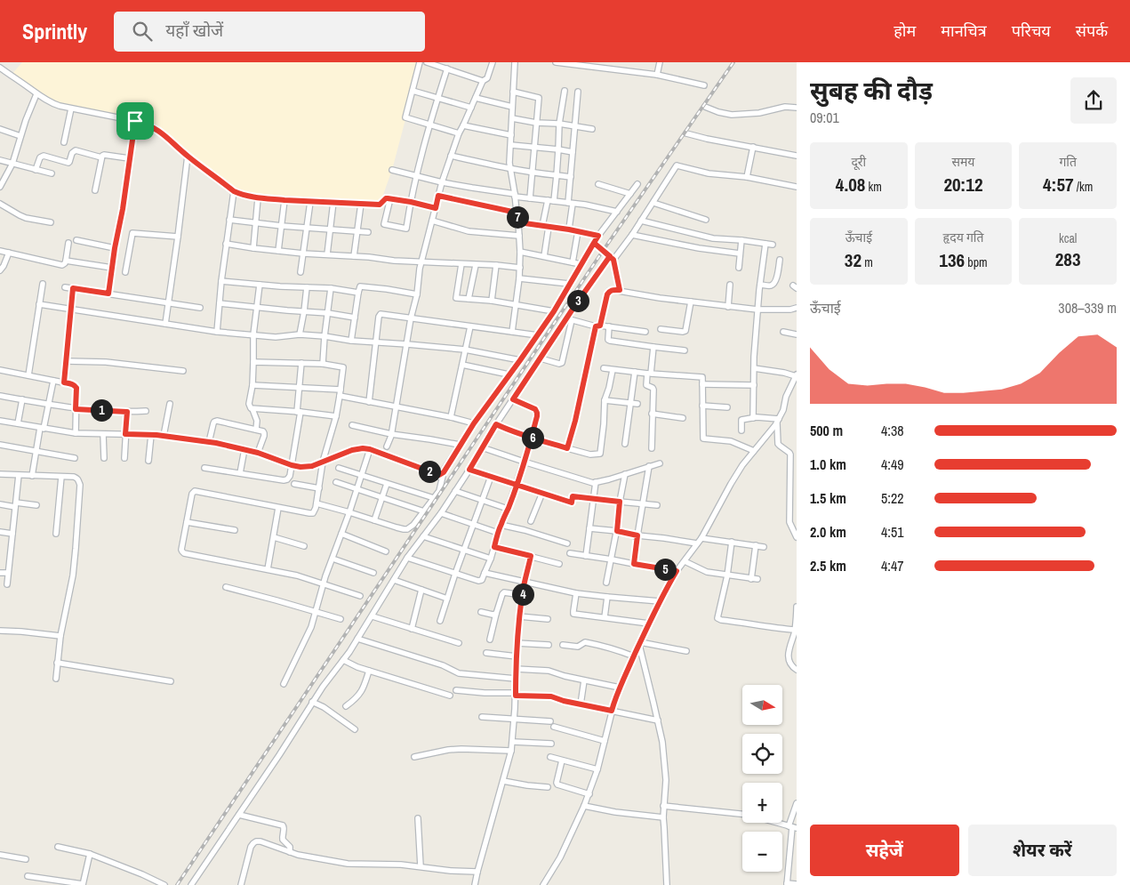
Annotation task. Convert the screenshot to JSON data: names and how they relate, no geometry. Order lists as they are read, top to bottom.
{
  "north": "right",
  "page": {
    "header": "Sprintly",
    "search": "यहाँ खोजें",
    "nav": [
      "होम",
      "मानचित्र",
      "परिचय",
      "संपर्क"
    ],
    "heading": ["सुबह की दौड़", "09:01"],
    "stats": [
      ["दूरी", "4.08 km"],
      ["समय", "20:12"],
      ["गति", "4:57 /km"],
      ["ऊँचाई", "32 m"],
      ["हृदय गति", "136 bpm"],
      ["kcal", "283"]
    ],
    "pins": [
      "7",
      "3",
      "1",
      "6",
      "2",
      "5",
      "4"
    ],
    "chart": ["ऊँचाई", "308–339 m"],
    "list": [
      {
        "name": "500 m",
        "note": "4:38"
      },
      {
        "name": "1.0 km",
        "note": "4:49"
      },
      {
        "name": "1.5 km",
        "note": "5:22"
      },
      {
        "name": "2.0 km",
        "note": "4:51"
      },
      {
        "name": "2.5 km",
        "note": "4:47"
      }
    ],
    "map_buttons": ["+", "−"],
    "buttons": ["सहेजें", "शेयर करें"]
  }
}
